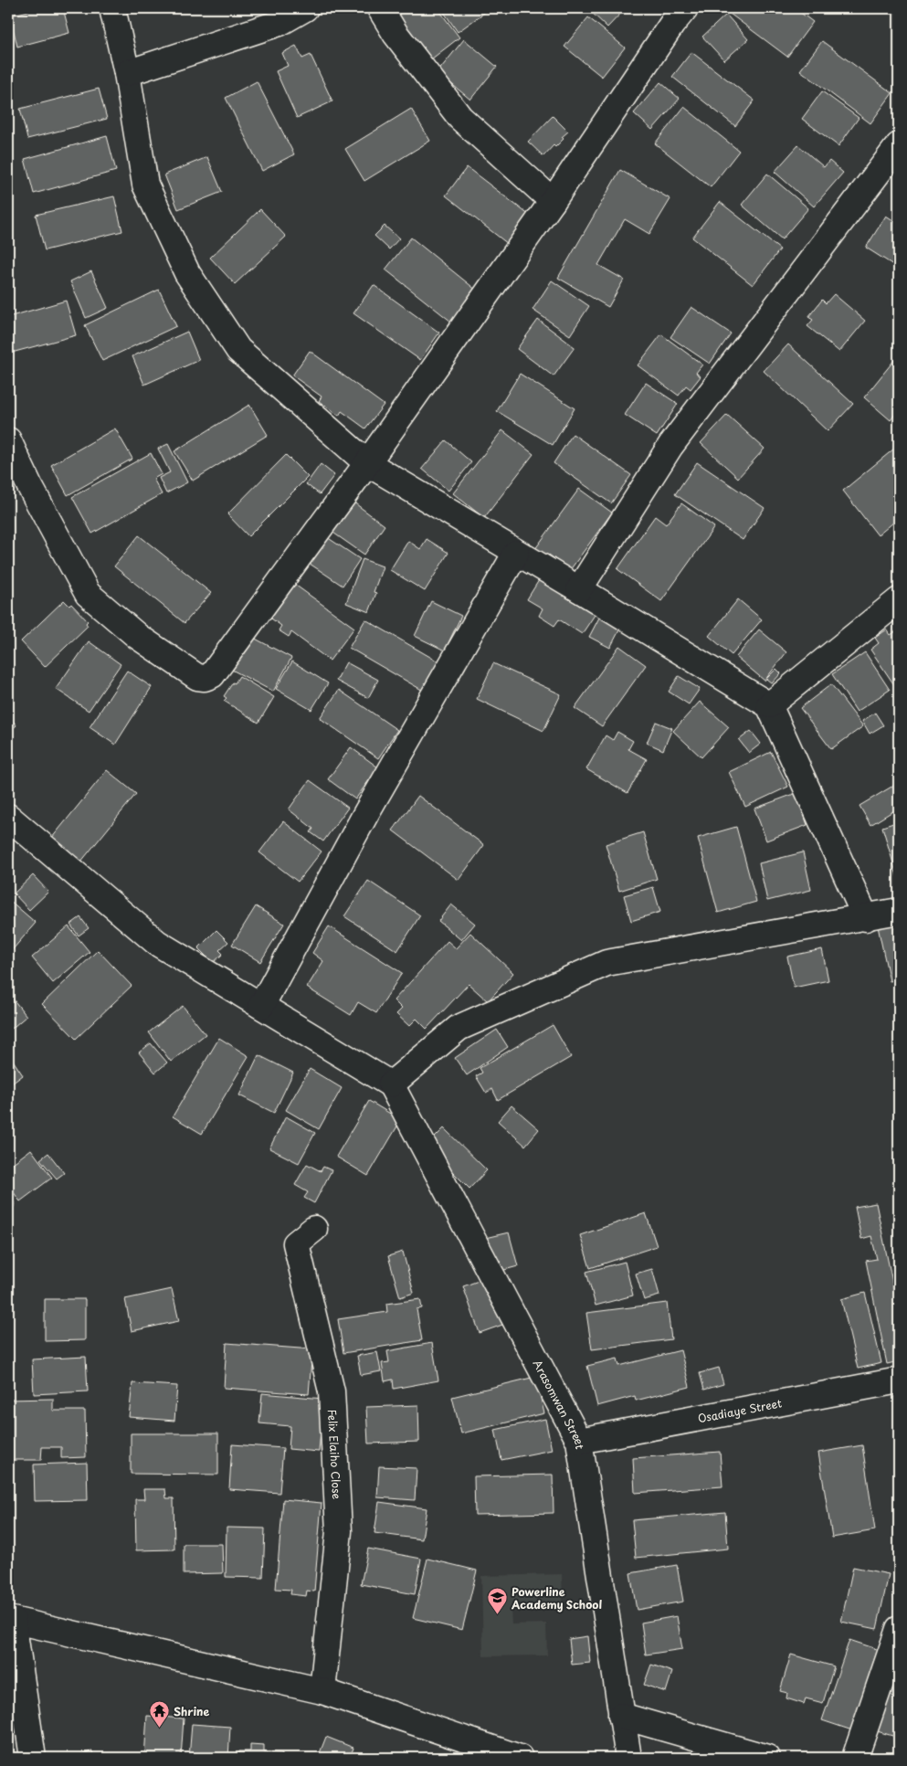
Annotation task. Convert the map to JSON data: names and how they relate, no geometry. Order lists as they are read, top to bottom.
{
  "streets": {
    "street": ["Arasomwan Street", "Osadiaye Street", "Felix Elaiho Close"]
  },
  "crossings": [
    ["Arasomwan Street", "Osadiaye Street"]
  ],
  "places": {
    "school or university": ["Powerline Academy School"],
    "temple": ["Shrine"]
  }
}
